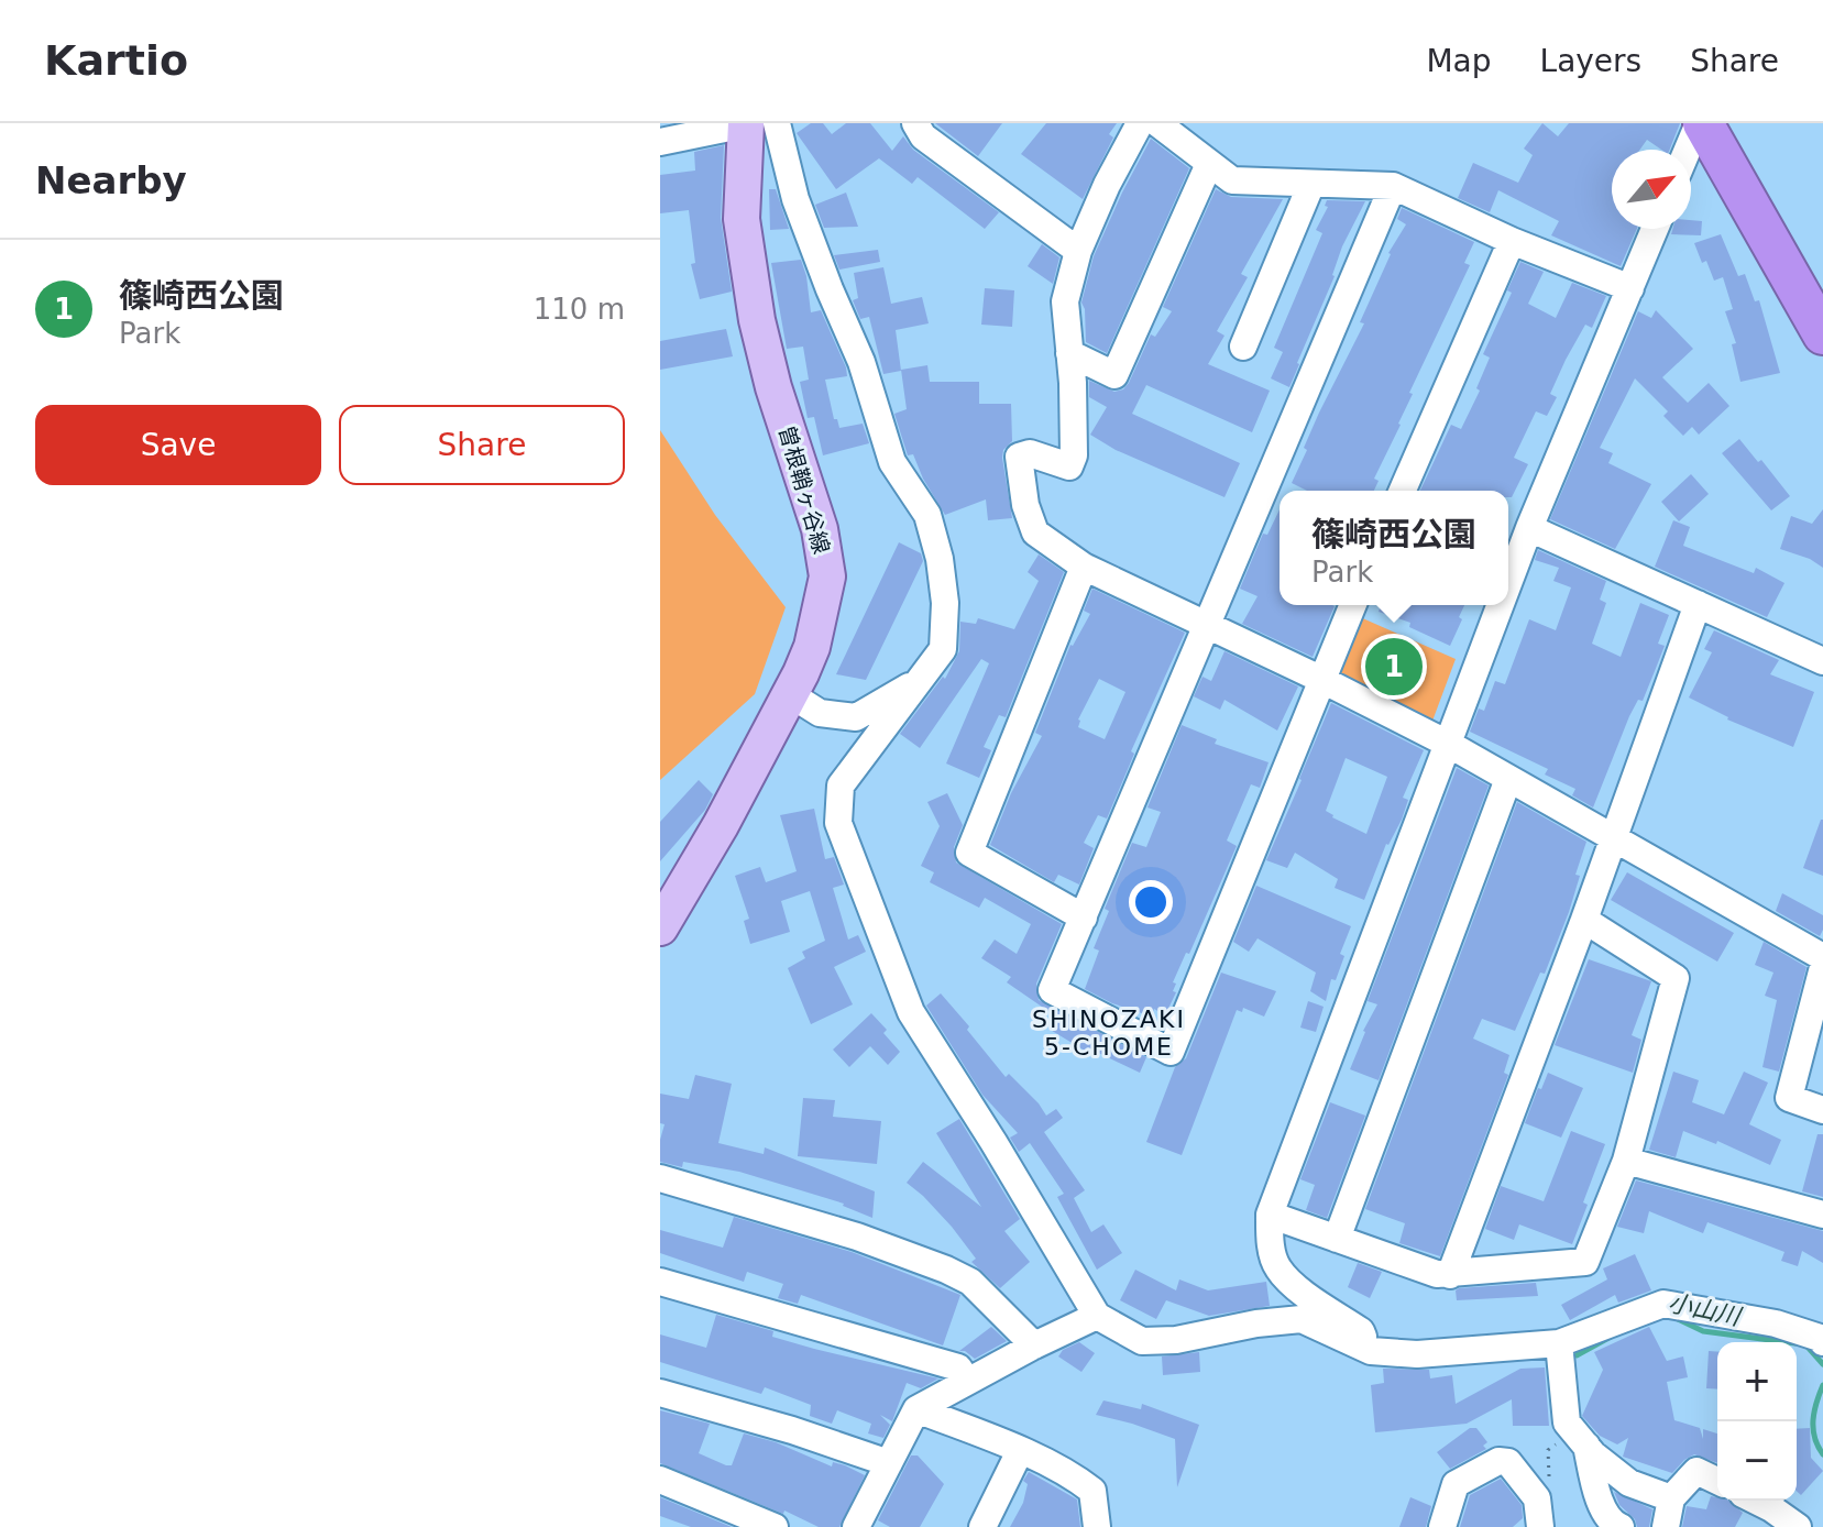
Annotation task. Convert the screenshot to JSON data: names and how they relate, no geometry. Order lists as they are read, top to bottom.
{
  "streets": {
    "main road": ["曽根鞘ヶ谷線"]
  },
  "districts": ["SHINOZAKI 5-CHOME"],
  "water": ["小山川"],
  "north": "top right",
  "page": {
    "header": "Kartio",
    "nav": ["Map", "Layers", "Share"],
    "heading": "Nearby",
    "list": [
      {
        "mark": "1",
        "name": "篠崎西公園",
        "note": "Park",
        "value": "110 m"
      }
    ],
    "buttons": ["Save", "Share"],
    "popup": ["篠崎西公園", "Park"],
    "pins": "1",
    "map_buttons": ["+", "−"]
  }
}
